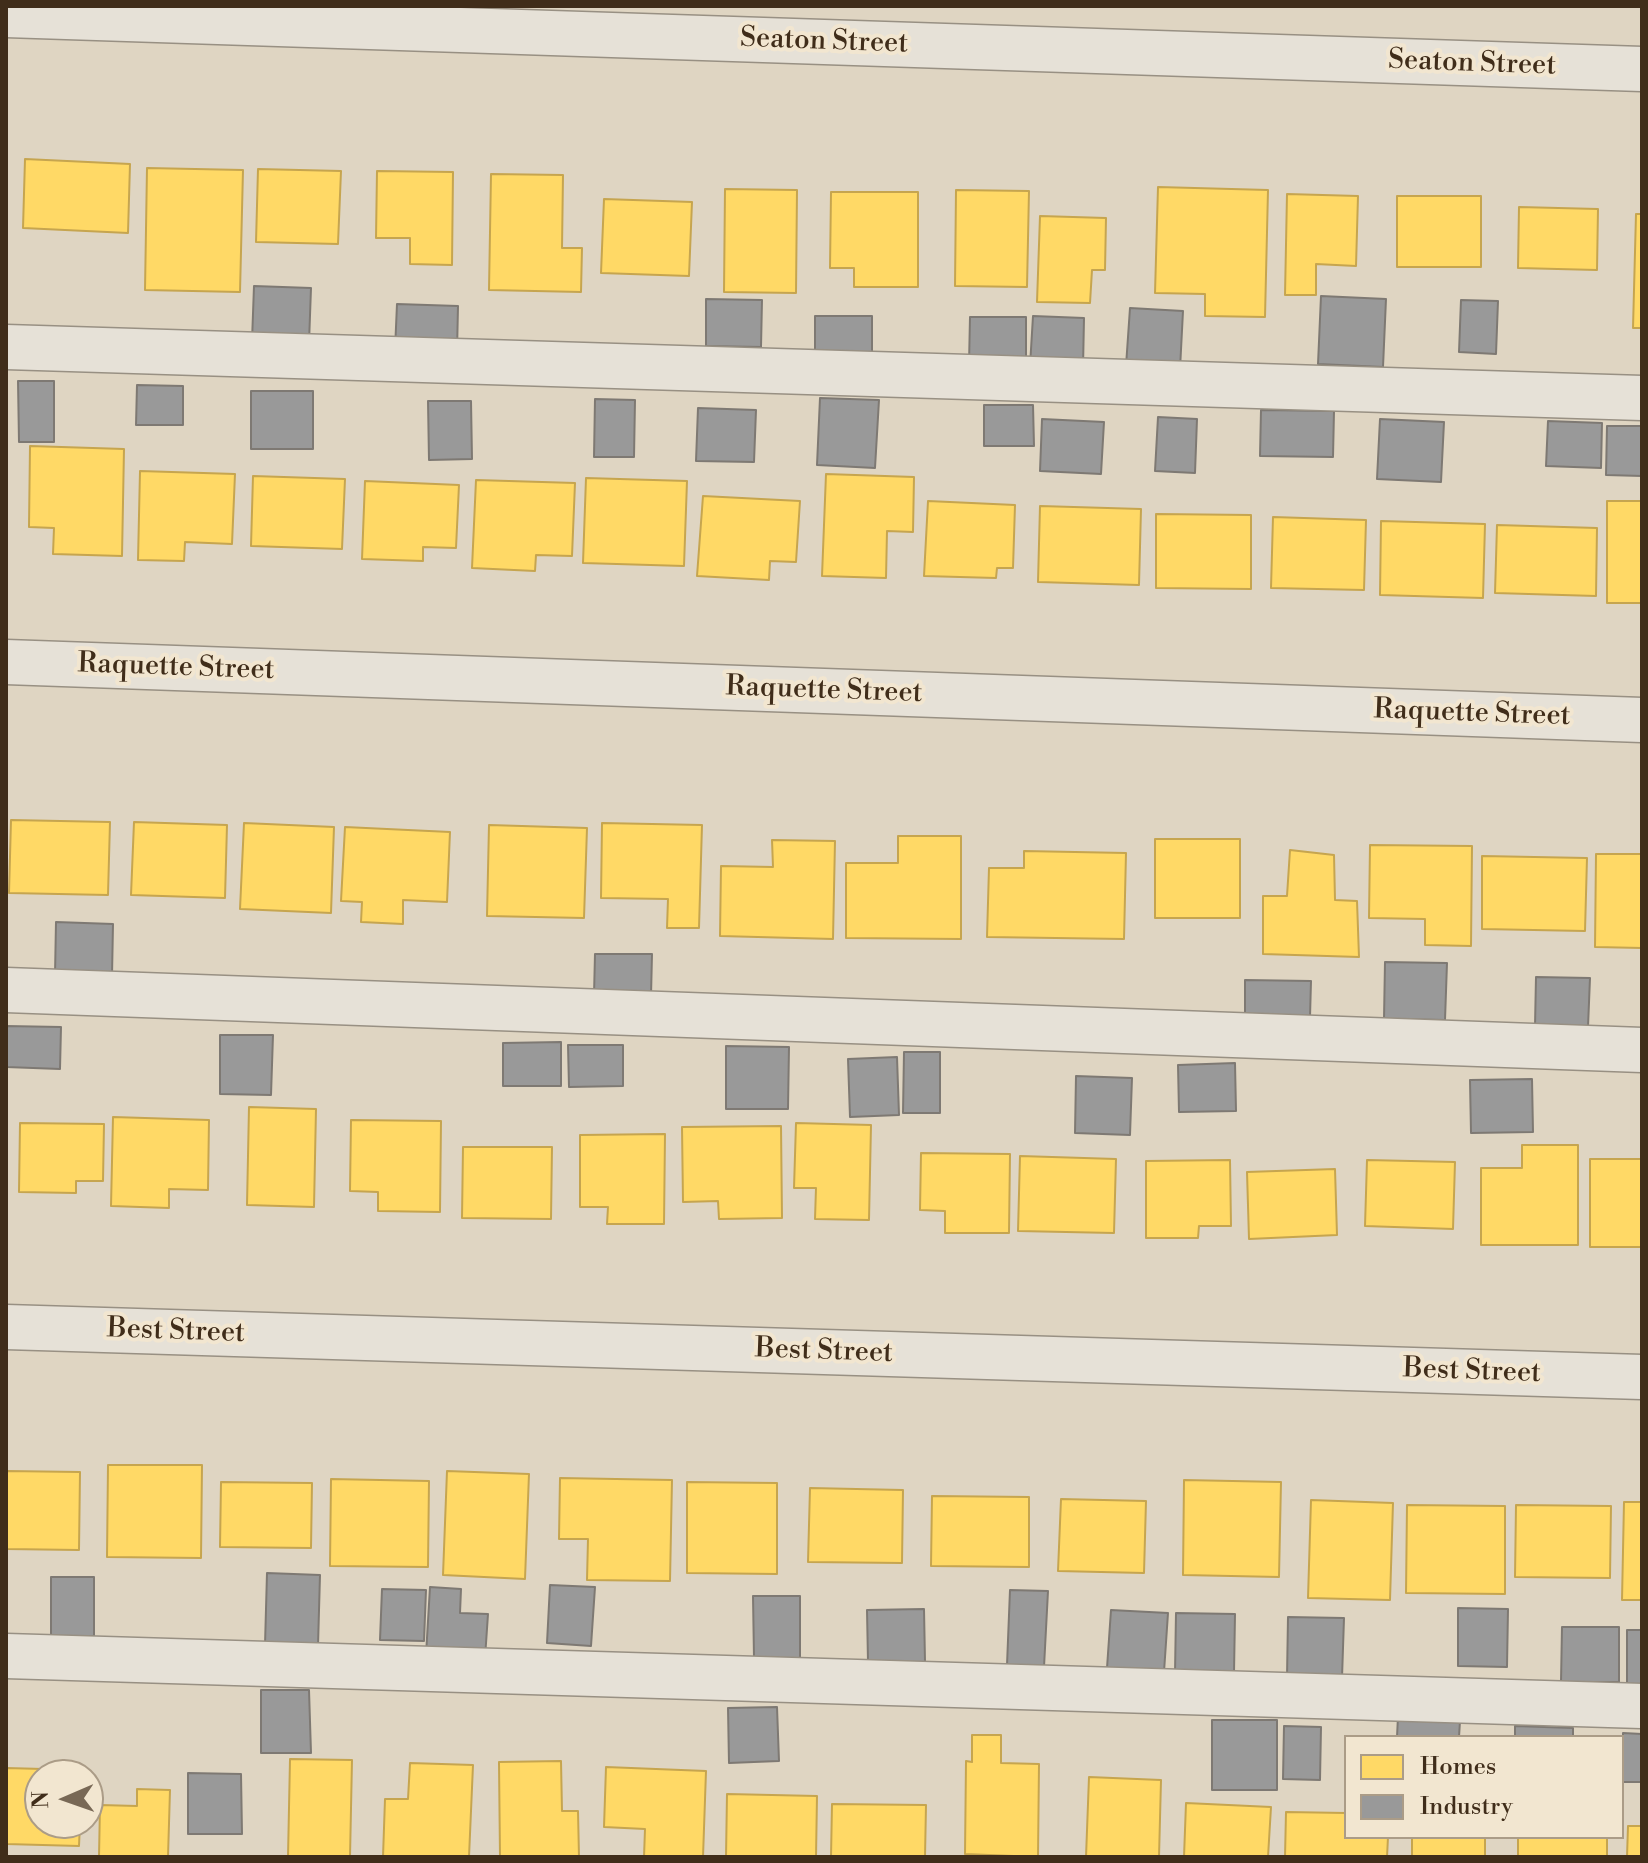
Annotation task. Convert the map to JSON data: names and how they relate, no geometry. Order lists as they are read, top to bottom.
{
  "streets": {
    "street": ["Seaton Street", "Raquette Street", "Best Street"]
  },
  "legend": ["Homes", "Industry"],
  "north": "left"
}
